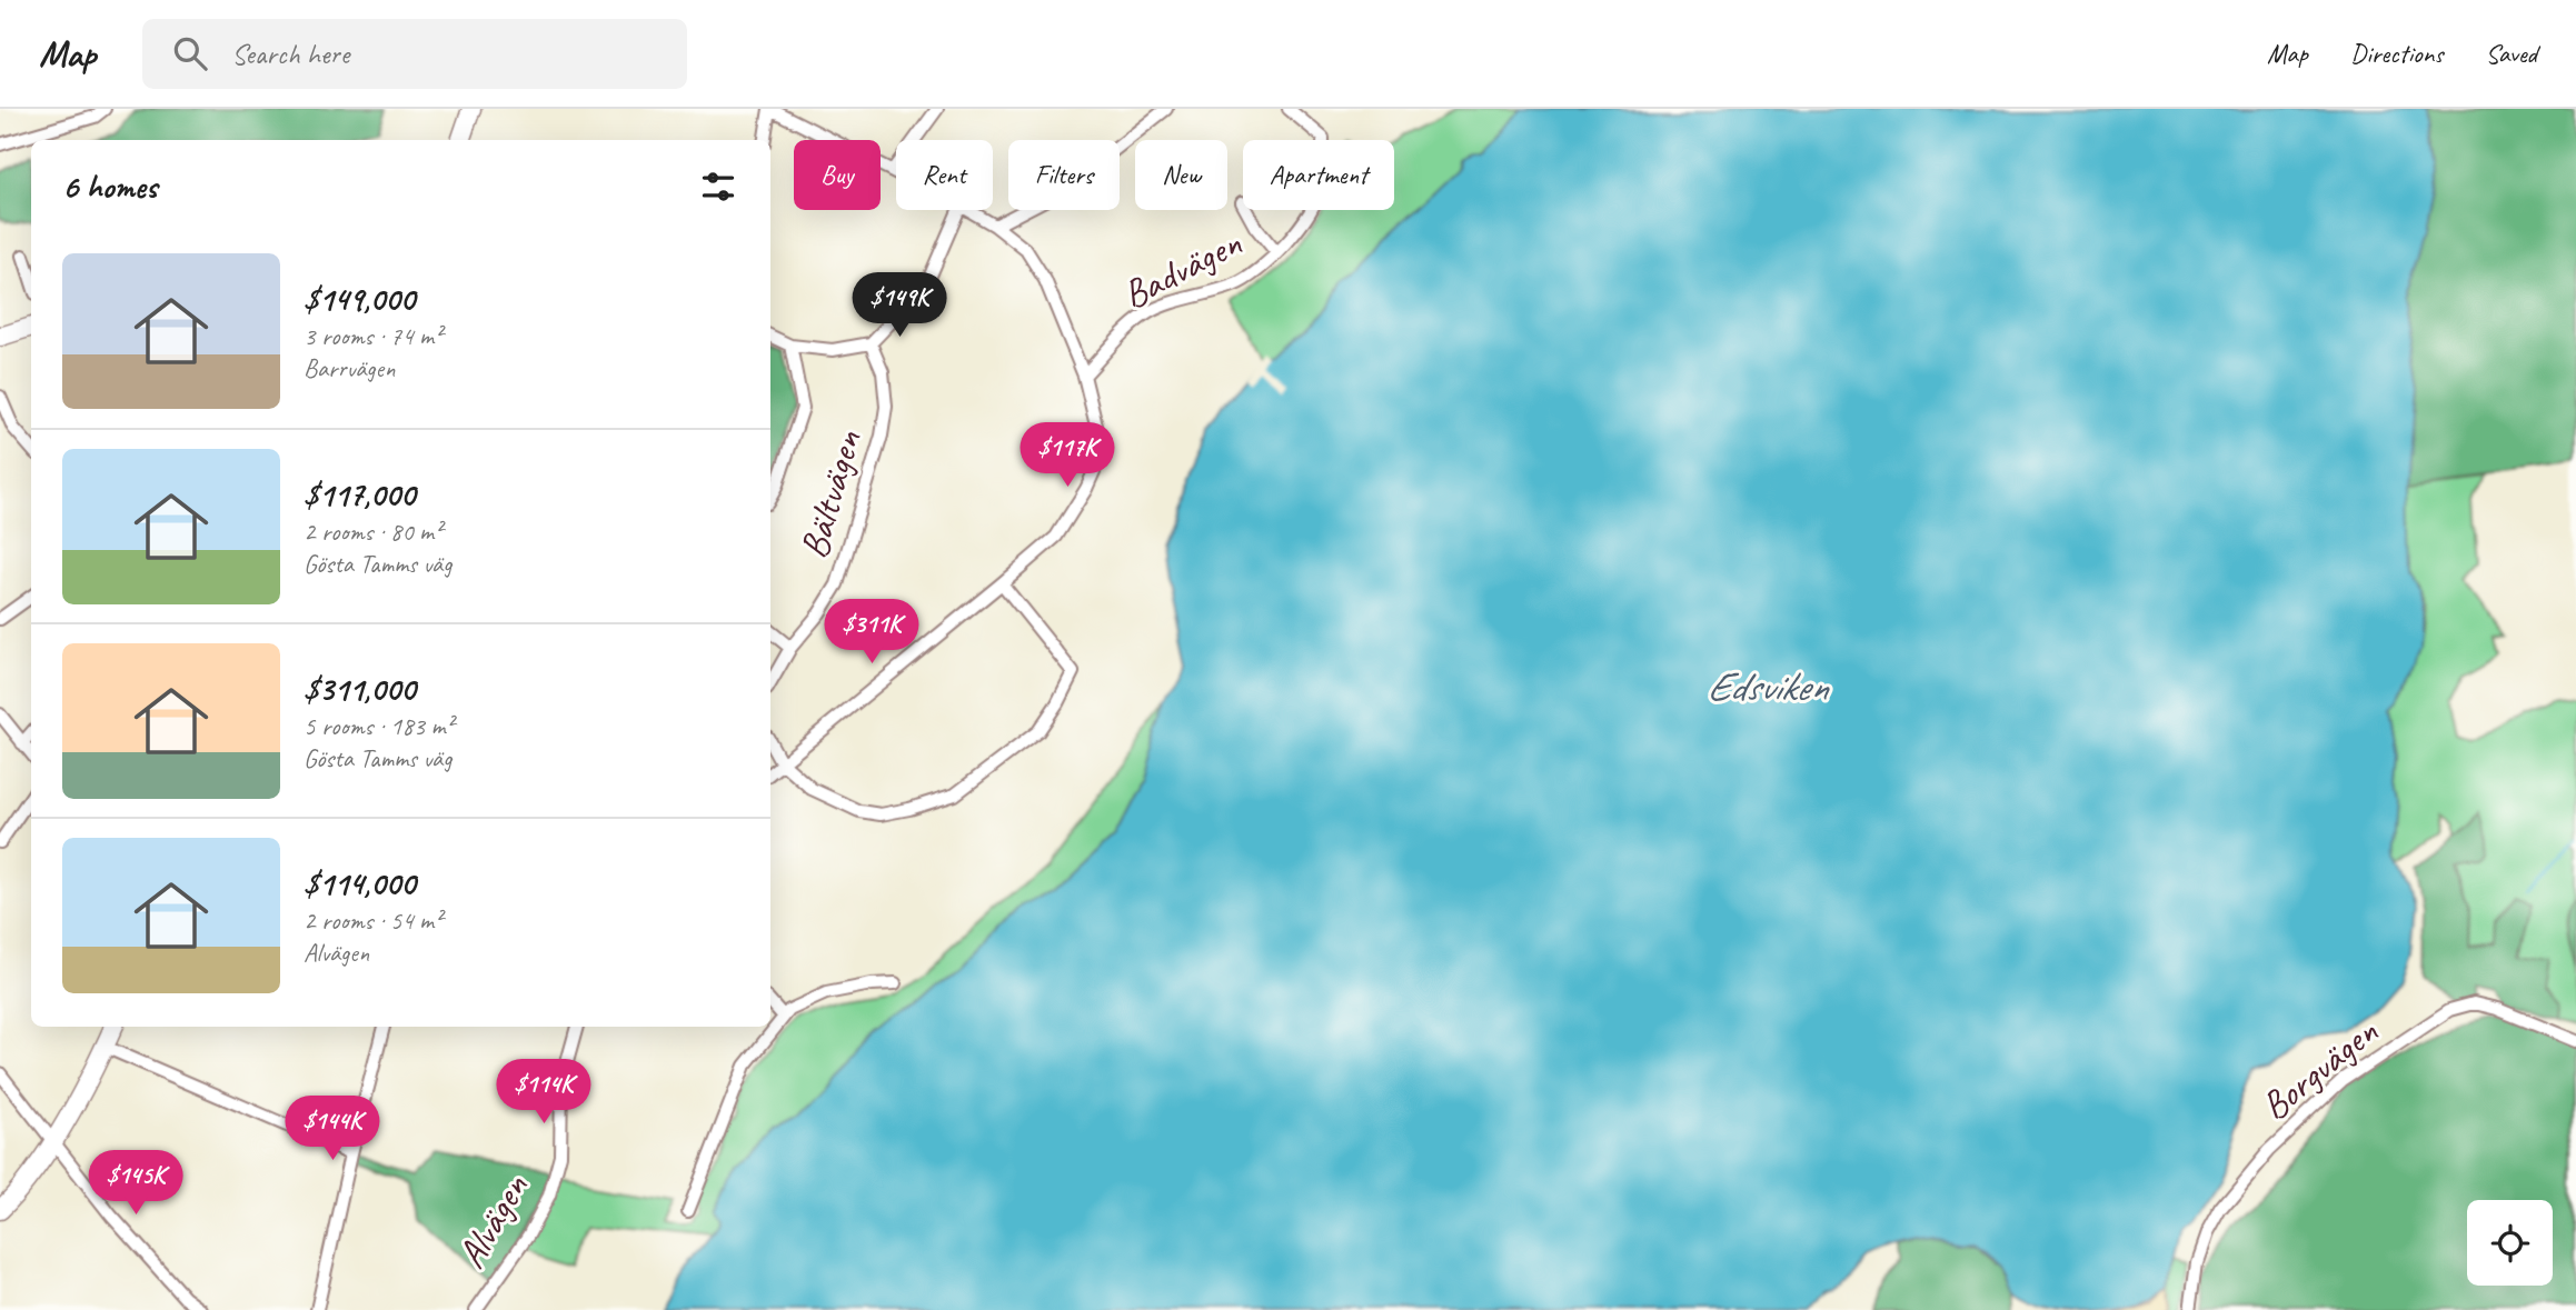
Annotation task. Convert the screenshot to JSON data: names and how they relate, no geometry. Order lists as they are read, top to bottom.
{
  "streets": {
    "street": [
      "Badvägen",
      "Bältvägen",
      "Borgvägen",
      "Alvägen"
    ]
  },
  "water": ["Edsviken"],
  "page": {
    "header": "Map",
    "search": "Search here",
    "nav": ["Map", "Directions", "Saved"],
    "chip": [
      "Buy",
      "Rent",
      "Filters",
      "New",
      "Apartment"
    ],
    "heading": "6 homes",
    "list": [
      {
        "name": "$149,000",
        "note": "3 rooms · 74 m² · Barrvägen"
      },
      {
        "name": "$117,000",
        "note": "2 rooms · 80 m² · Gösta Tamms väg"
      },
      {
        "name": "$311,000",
        "note": "5 rooms · 183 m² · Gösta Tamms väg"
      },
      {
        "name": "$114,000",
        "note": "2 rooms · 54 m² · Alvägen"
      }
    ],
    "price": [
      "$149K",
      "$117K",
      "$311K",
      "$114K",
      "$144K",
      "$145K"
    ]
  }
}
